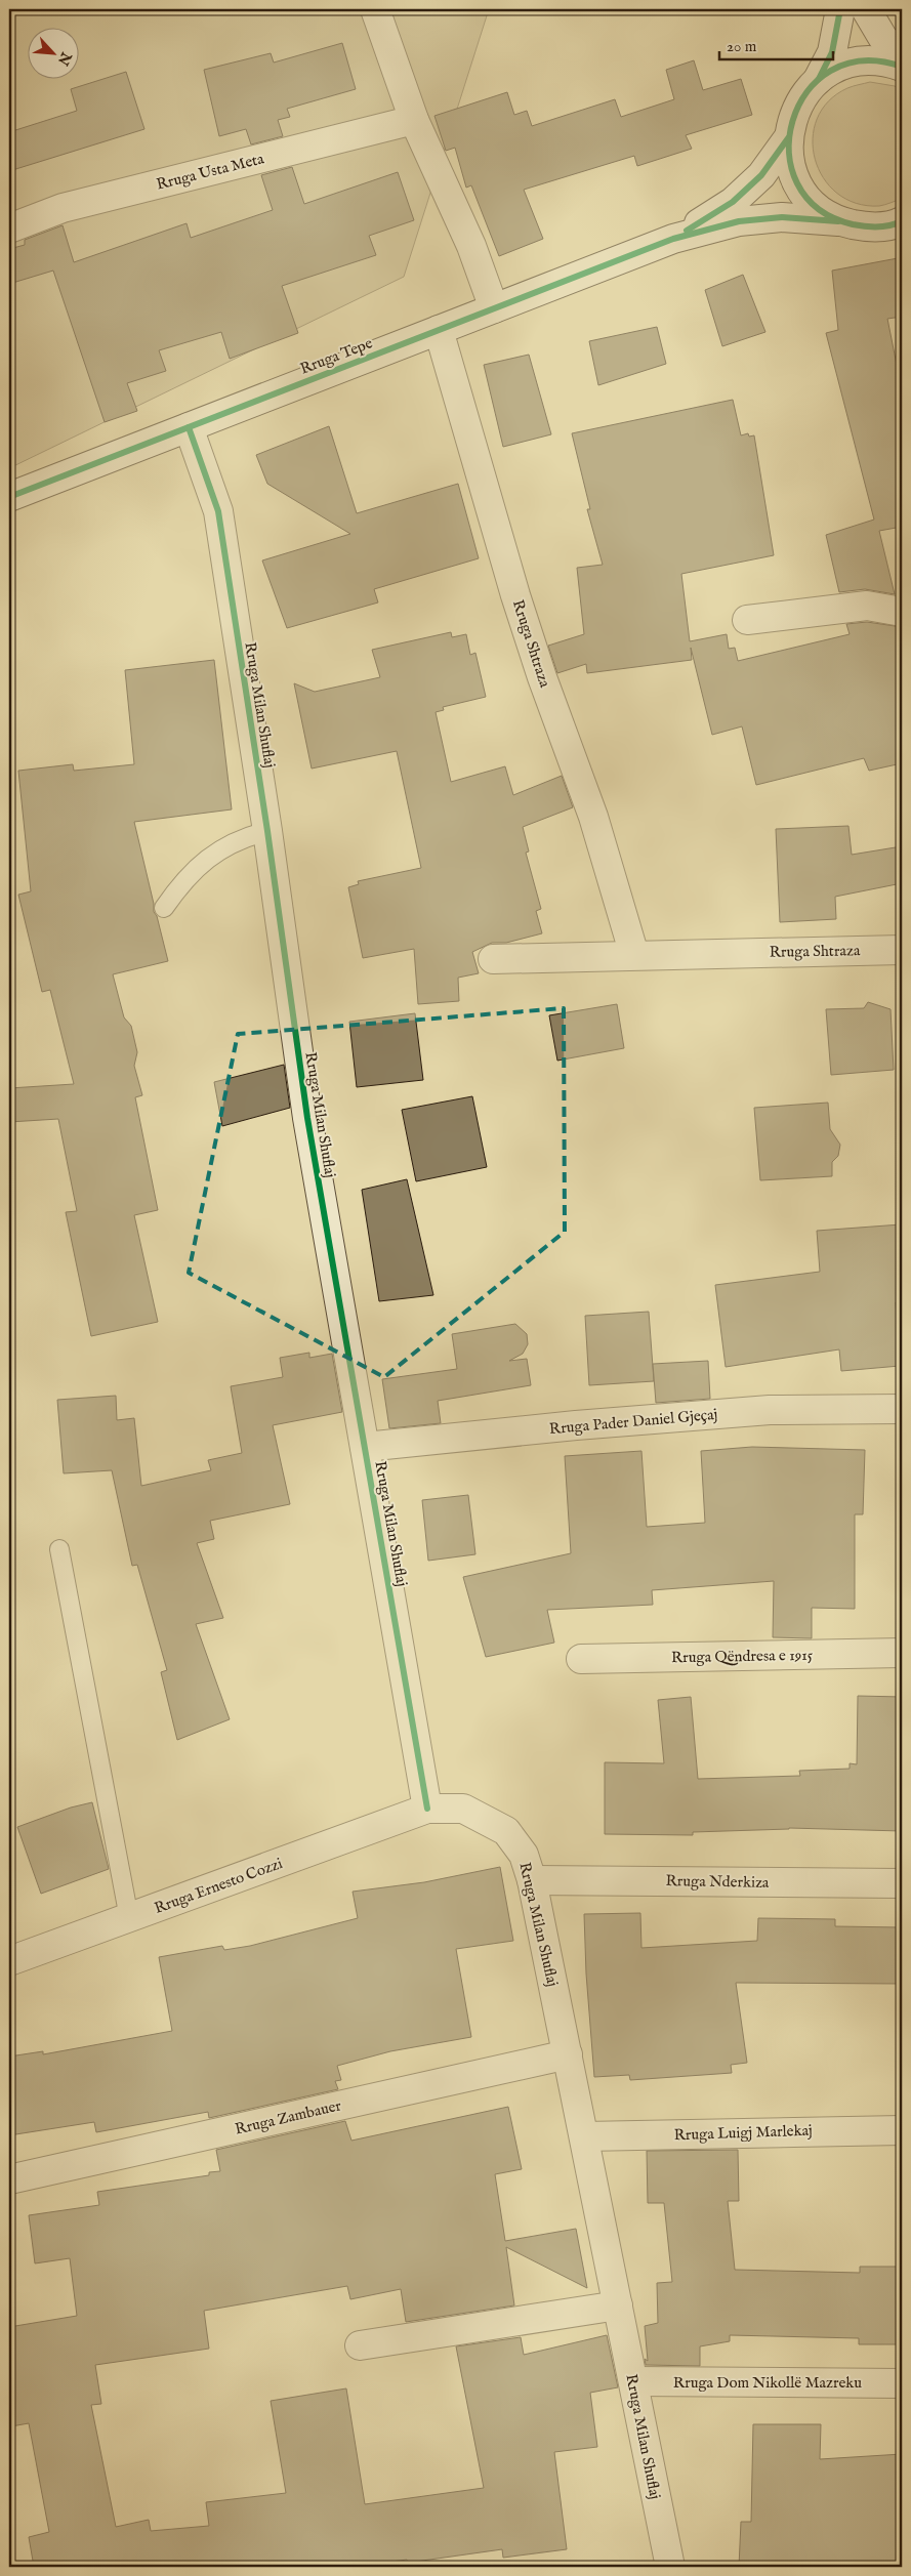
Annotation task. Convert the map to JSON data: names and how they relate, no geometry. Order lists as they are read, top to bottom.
{
  "streets": {
    "street": [
      "Rruga Usta Meta",
      "Rruga Tepe",
      "Rruga Shtraza",
      "Rruga Milan Shuflaj",
      "Rruga Pader Daniel Gjeçaj",
      "Rruga Qëndresa e 1915",
      "Rruga Nderkiza",
      "Rruga Ernesto Cozzi",
      "Rruga Zambauer",
      "Rruga Luigj Marlekaj",
      "Rruga Dom Nikollë Mazreku"
    ]
  },
  "crossings": [
    ["Rruga Tepe", "Rruga Shtraza"],
    ["Rruga Tepe", "Rruga Milan Shuflaj"],
    ["Rruga Milan Shuflaj", "Rruga Pader Daniel Gjeçaj"],
    ["Rruga Milan Shuflaj", "Rruga Nderkiza"],
    ["Rruga Milan Shuflaj", "Rruga Ernesto Cozzi"],
    ["Rruga Milan Shuflaj", "Rruga Zambauer"],
    ["Rruga Milan Shuflaj", "Rruga Luigj Marlekaj"],
    ["Rruga Milan Shuflaj", "Rruga Dom Nikollë Mazreku"]
  ],
  "scale_bar": "20 m",
  "north": "bottom right"
}
